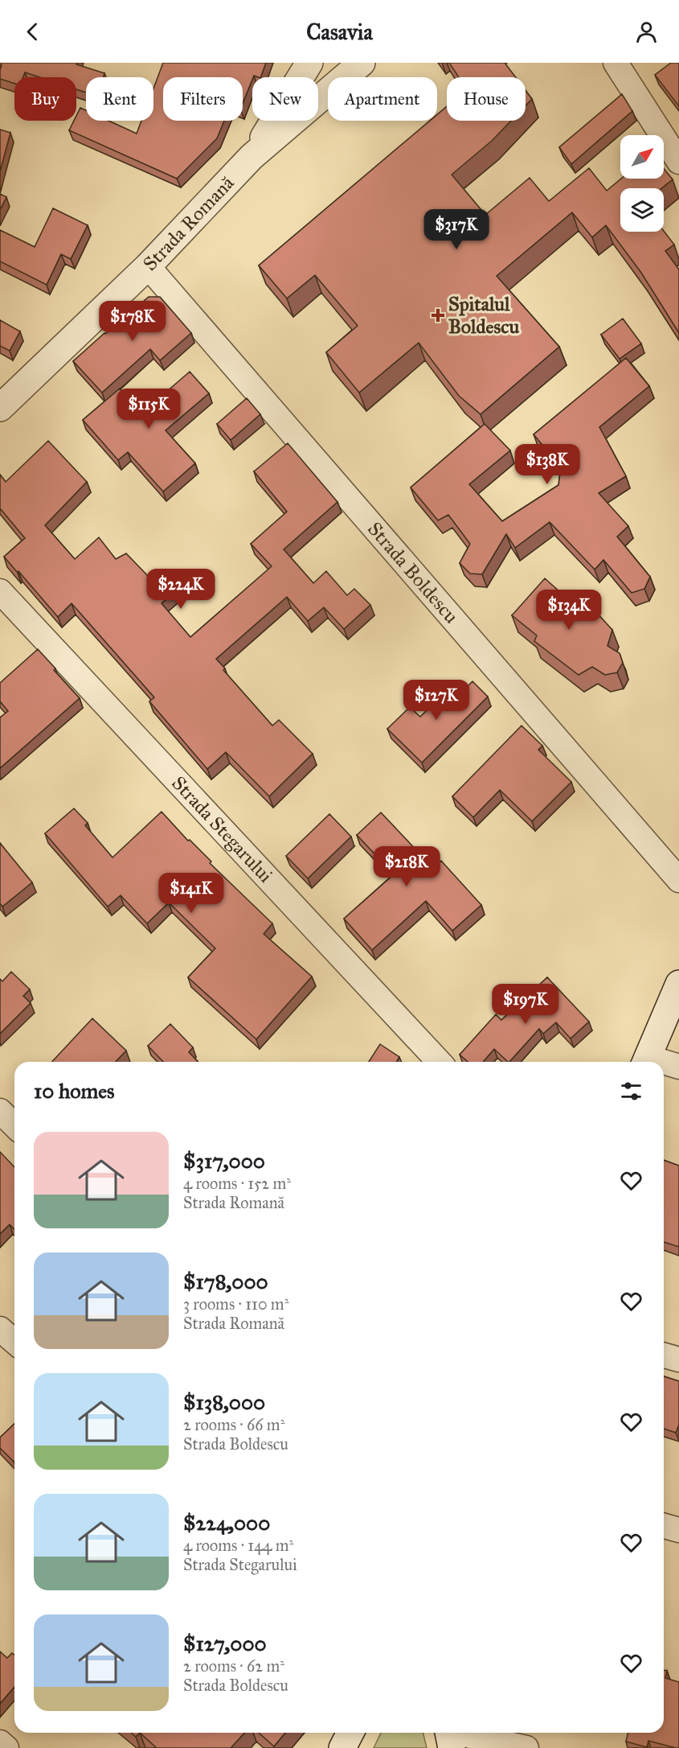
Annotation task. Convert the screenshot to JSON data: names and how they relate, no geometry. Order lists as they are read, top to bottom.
{
  "streets": {
    "street": ["Strada Romană", "Strada Boldescu", "Strada Stegarului"]
  },
  "crossings": [
    ["Strada Romană", "Strada Boldescu"]
  ],
  "places": {
    "health": ["Spitalul Boldescu"]
  },
  "north": "top right",
  "page": {
    "header": "Casavia",
    "chip": [
      "Buy",
      "Rent",
      "Filters",
      "New",
      "Apartment",
      "House"
    ],
    "price": [
      "$317K",
      "$178K",
      "$115K",
      "$138K",
      "$224K",
      "$134K",
      "$127K",
      "$218K",
      "$141K",
      "$197K"
    ],
    "heading": "10 homes",
    "list": [
      {
        "name": "$317,000",
        "note": "4 rooms · 152 m² · Strada Romană"
      },
      {
        "name": "$178,000",
        "note": "3 rooms · 110 m² · Strada Romană"
      },
      {
        "name": "$138,000",
        "note": "2 rooms · 66 m² · Strada Boldescu"
      },
      {
        "name": "$224,000",
        "note": "4 rooms · 144 m² · Strada Stegarului"
      },
      {
        "name": "$127,000",
        "note": "2 rooms · 62 m² · Strada Boldescu"
      }
    ]
  }
}
